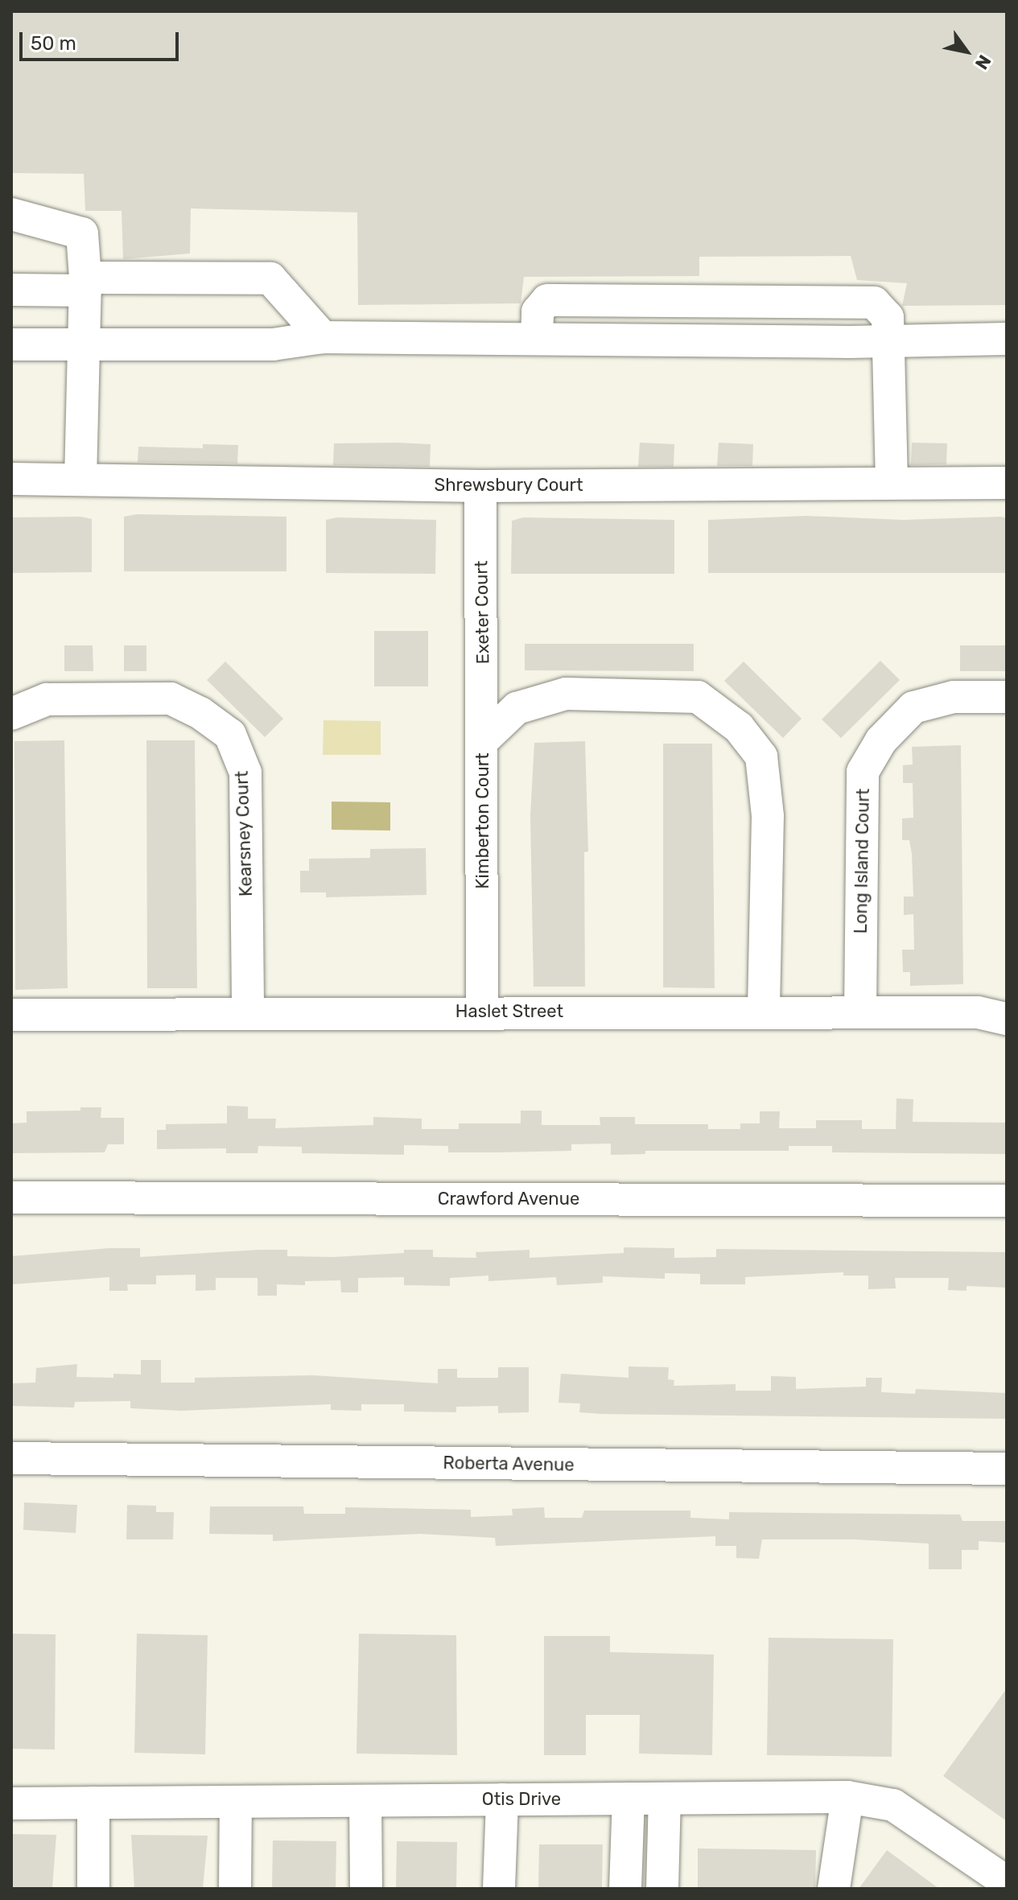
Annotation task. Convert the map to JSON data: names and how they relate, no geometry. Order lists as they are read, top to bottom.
{
  "streets": {
    "street": [
      "Shrewsbury Court",
      "Exeter Court",
      "Kimberton Court",
      "Kearsney Court",
      "Long Island Court",
      "Haslet Street",
      "Crawford Avenue",
      "Roberta Avenue",
      "Otis Drive"
    ]
  },
  "crossings": [
    ["Shrewsbury Court", "Exeter Court"],
    ["Exeter Court", "Kimberton Court"],
    ["Kimberton Court", "Haslet Street"],
    ["Kearsney Court", "Haslet Street"],
    ["Long Island Court", "Haslet Street"]
  ],
  "scale_bar": "50 m",
  "north": "bottom right"
}
